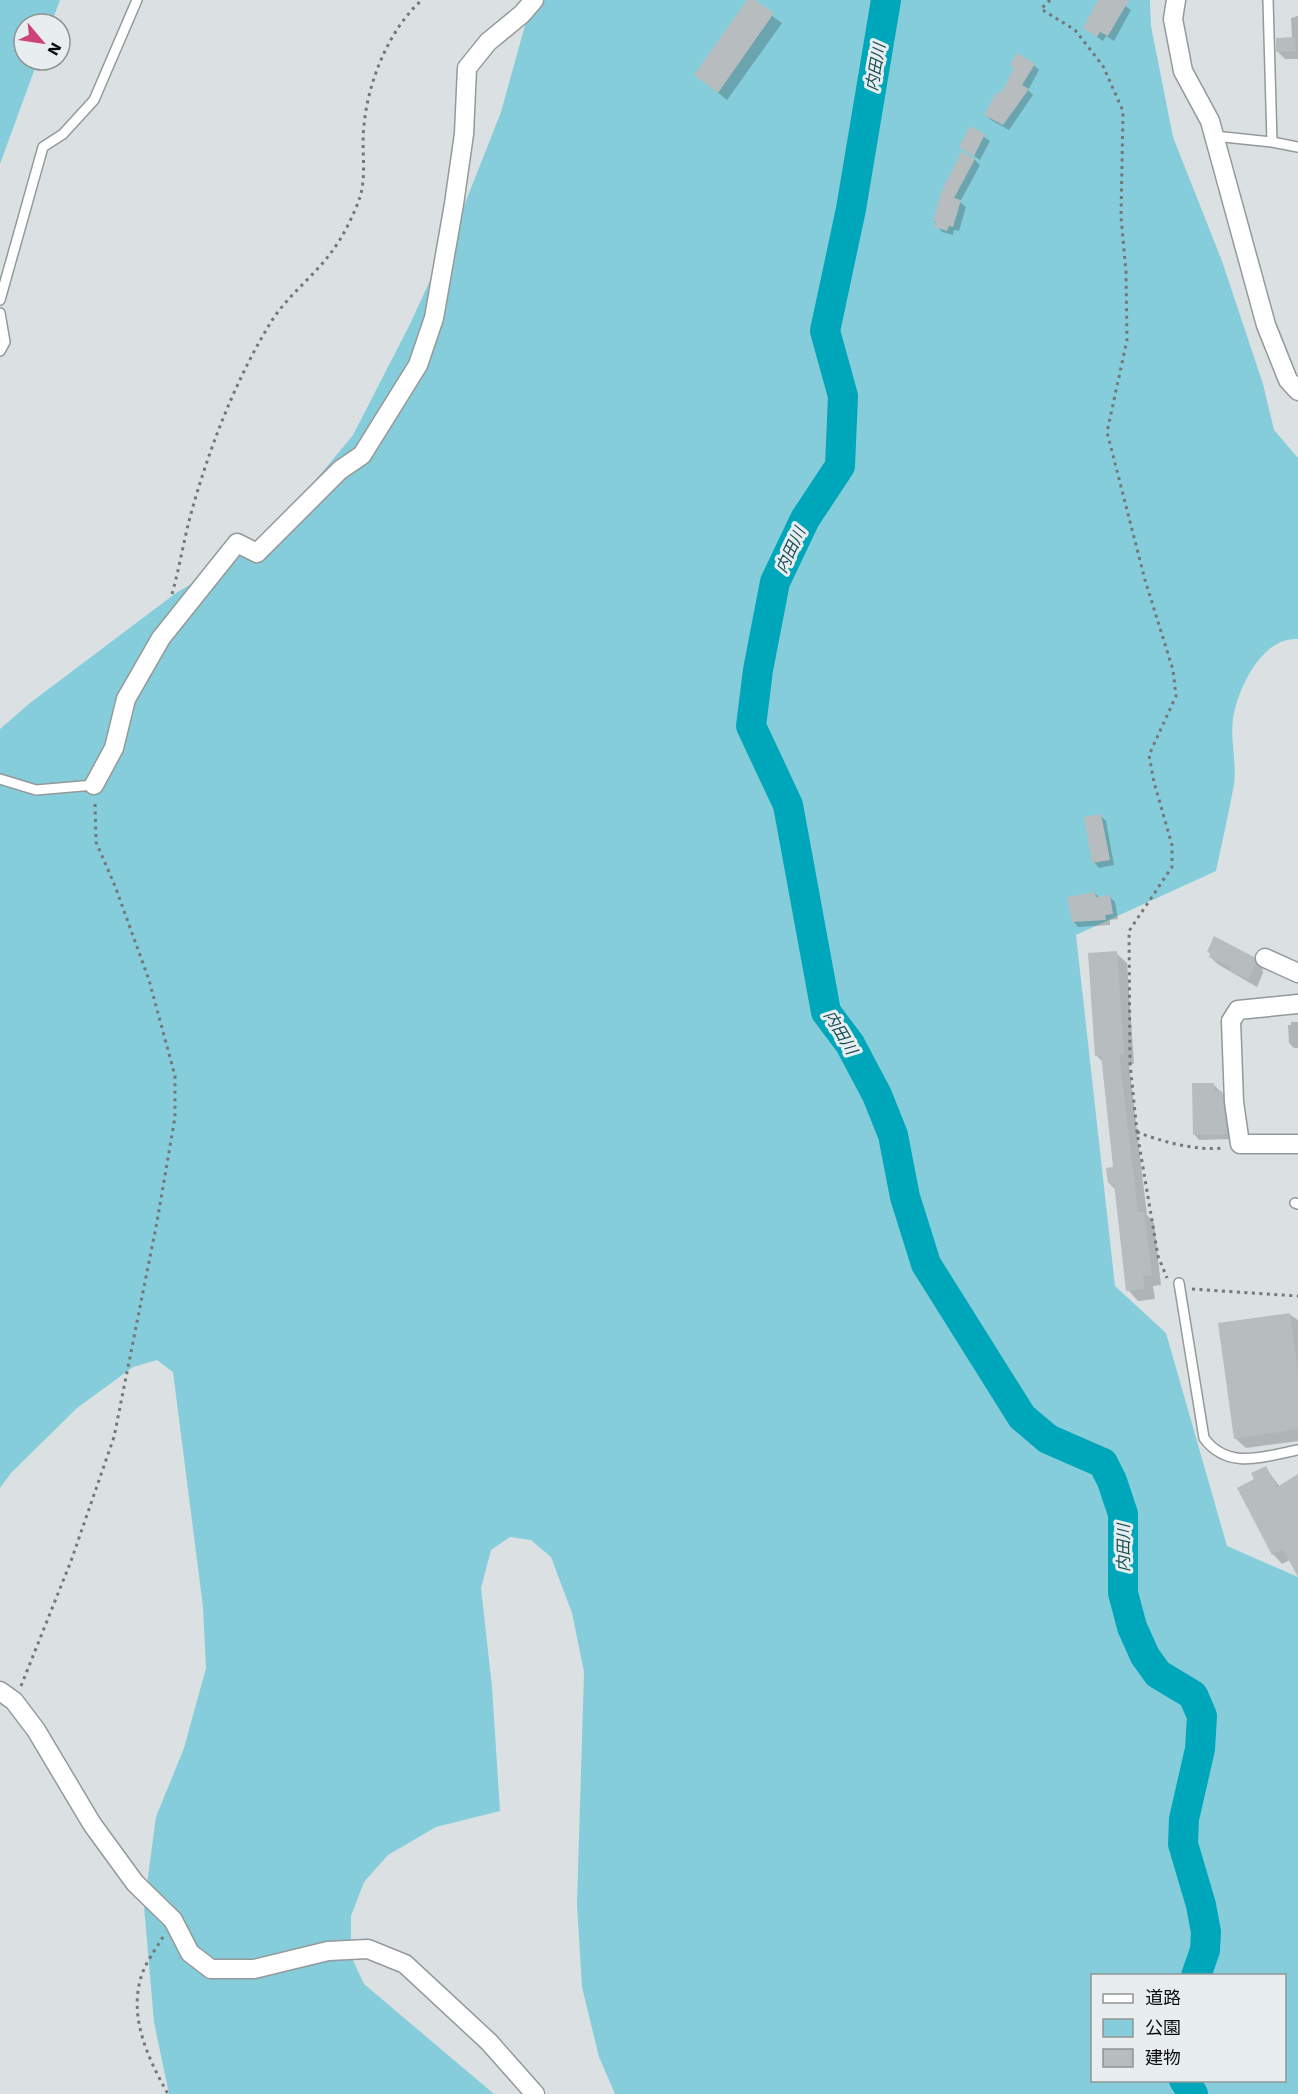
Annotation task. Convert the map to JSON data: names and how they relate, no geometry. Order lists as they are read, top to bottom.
{
  "water": ["内田川"],
  "legend": ["道路", "公園", "建物"],
  "north": "bottom right"
}
